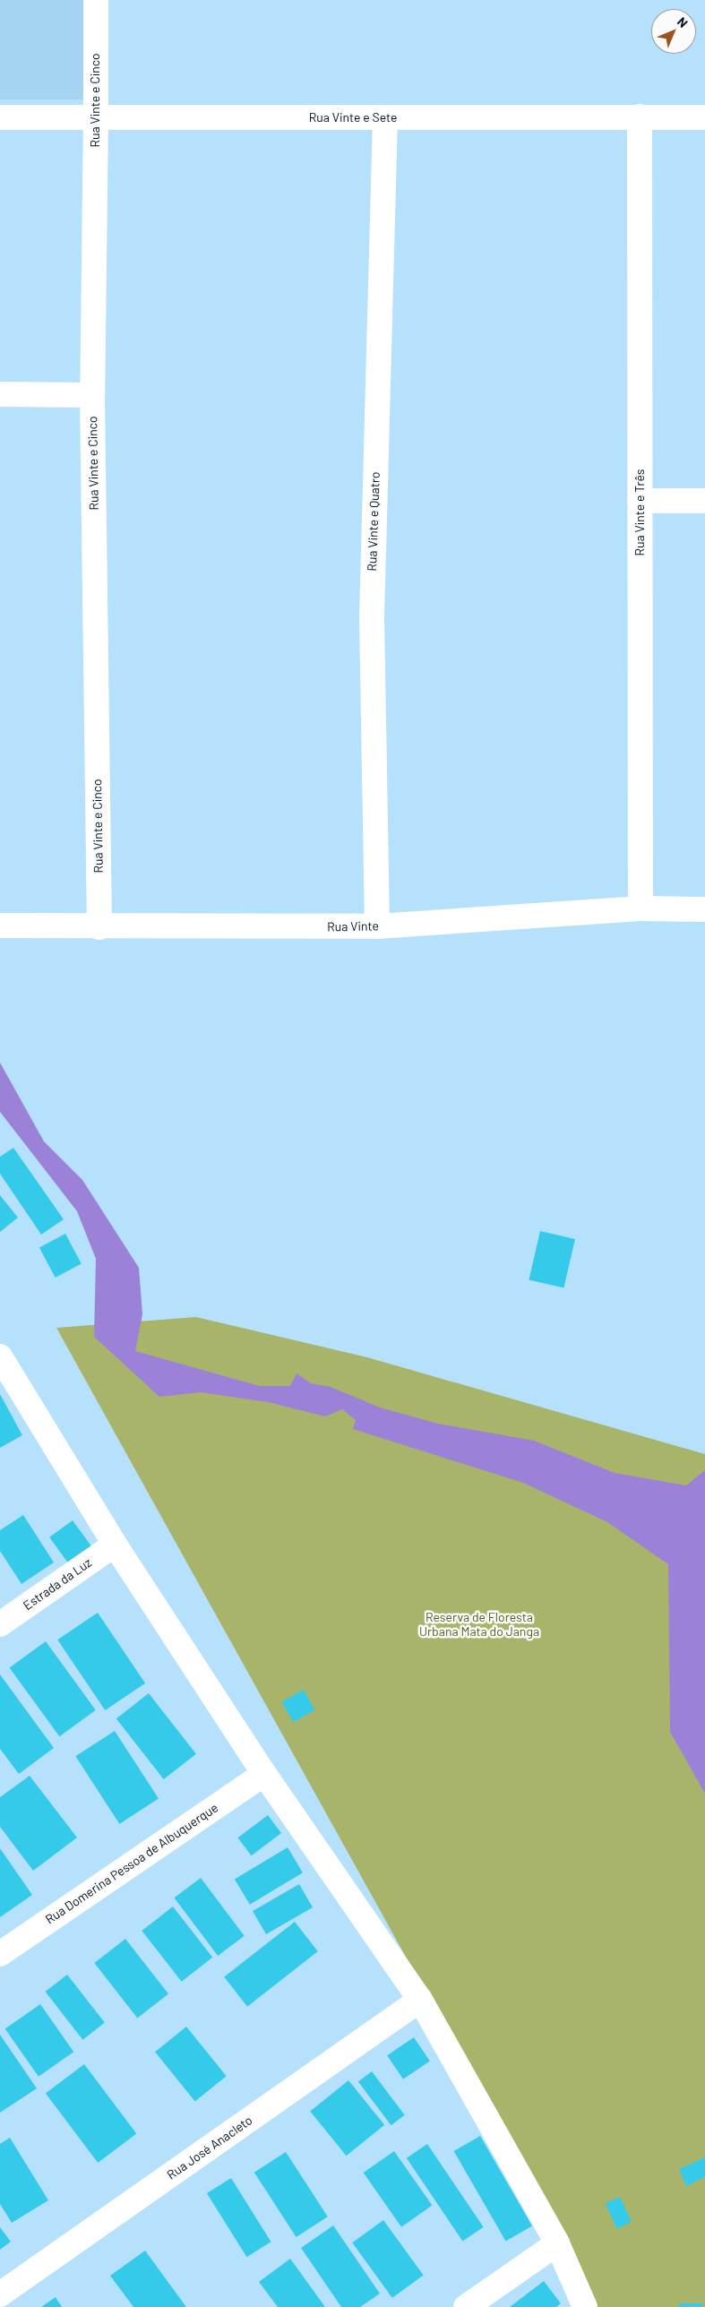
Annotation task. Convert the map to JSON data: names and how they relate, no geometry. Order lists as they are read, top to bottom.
{
  "streets": {
    "street": [
      "Rua Vinte e Cinco",
      "Rua Vinte e Sete",
      "Rua Vinte e Três",
      "Rua Vinte e Quatro",
      "Rua Vinte",
      "Estrada da Luz",
      "Rua Domerina Pessoa de Albuquerque",
      "Rua José Anacleto"
    ]
  },
  "crossings": [
    ["Rua Vinte e Cinco", "Rua Vinte e Sete"],
    ["Rua Vinte e Cinco", "Rua Vinte"],
    ["Rua Vinte e Sete", "Rua Vinte e Três"],
    ["Rua Vinte e Sete", "Rua Vinte e Quatro"],
    ["Rua Vinte e Três", "Rua Vinte"],
    ["Rua Vinte e Quatro", "Rua Vinte"]
  ],
  "parks": ["Reserva de Floresta Urbana Mata do Janga"],
  "north": "top right"
}
